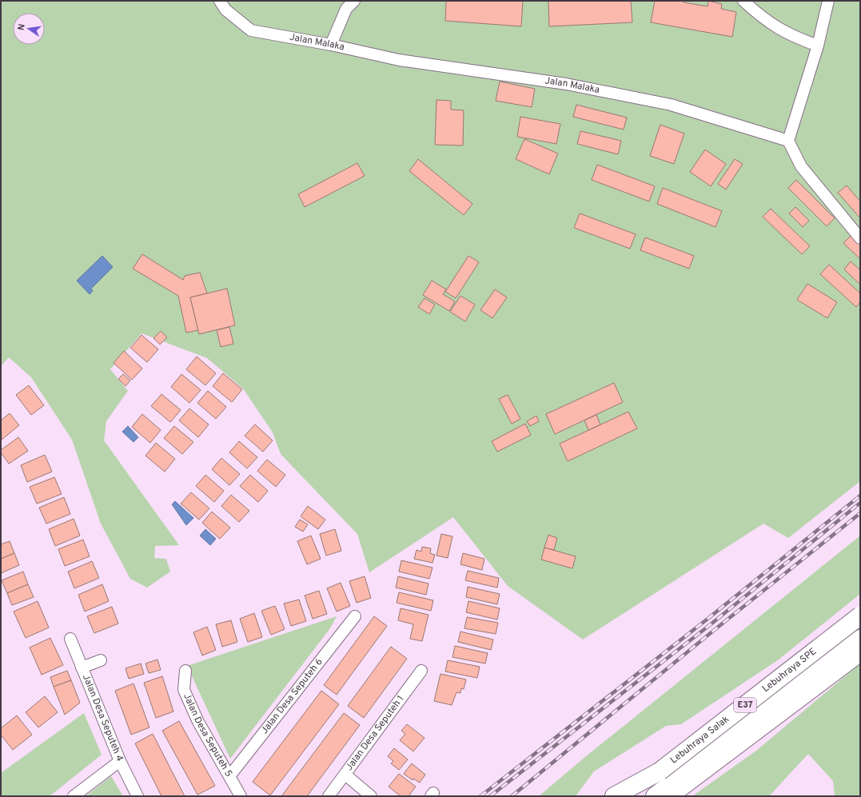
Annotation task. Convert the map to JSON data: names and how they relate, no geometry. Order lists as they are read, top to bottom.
{
  "streets": {
    "highway": ["Lebuhraya SPE", "E37", "Lebuhraya Salak"],
    "street": [
      "Jalan Malaka",
      "Jalan Desa Seputeh 6",
      "Jalan Desa Seputeh 4",
      "Jalan Desa Seputeh 1",
      "Jalan Desa Seputeh 5"
    ]
  },
  "crossings": [
    ["Lebuhraya SPE", "Lebuhraya Salak"],
    ["Jalan Desa Seputeh 6", "Jalan Desa Seputeh 5"]
  ],
  "north": "left"
}
